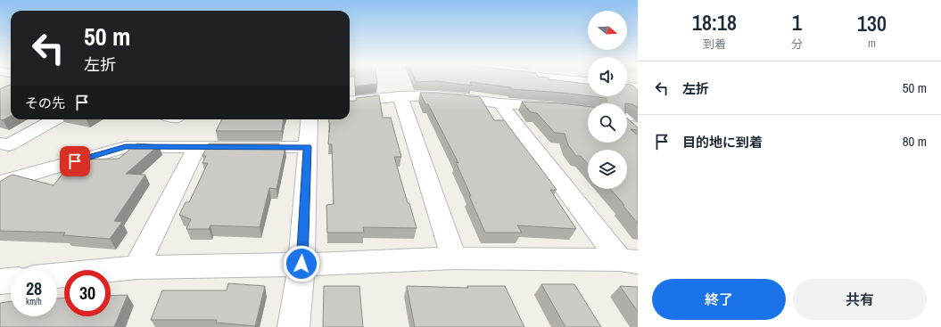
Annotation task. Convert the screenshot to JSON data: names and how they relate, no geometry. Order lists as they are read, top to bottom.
{
  "north": "right",
  "page": {
    "eta": [
      "18:18",
      "到着",
      "1",
      "分",
      "130",
      "m"
    ],
    "turn": ["50 m", "左折"],
    "list": [
      {
        "name": "左折",
        "value": "50 m"
      },
      {
        "name": "目的地に到着",
        "value": "80 m"
      }
    ],
    "then": "その先",
    "speed": "28 km/h",
    "limit": "30",
    "buttons": ["終了", "共有"]
  }
}
